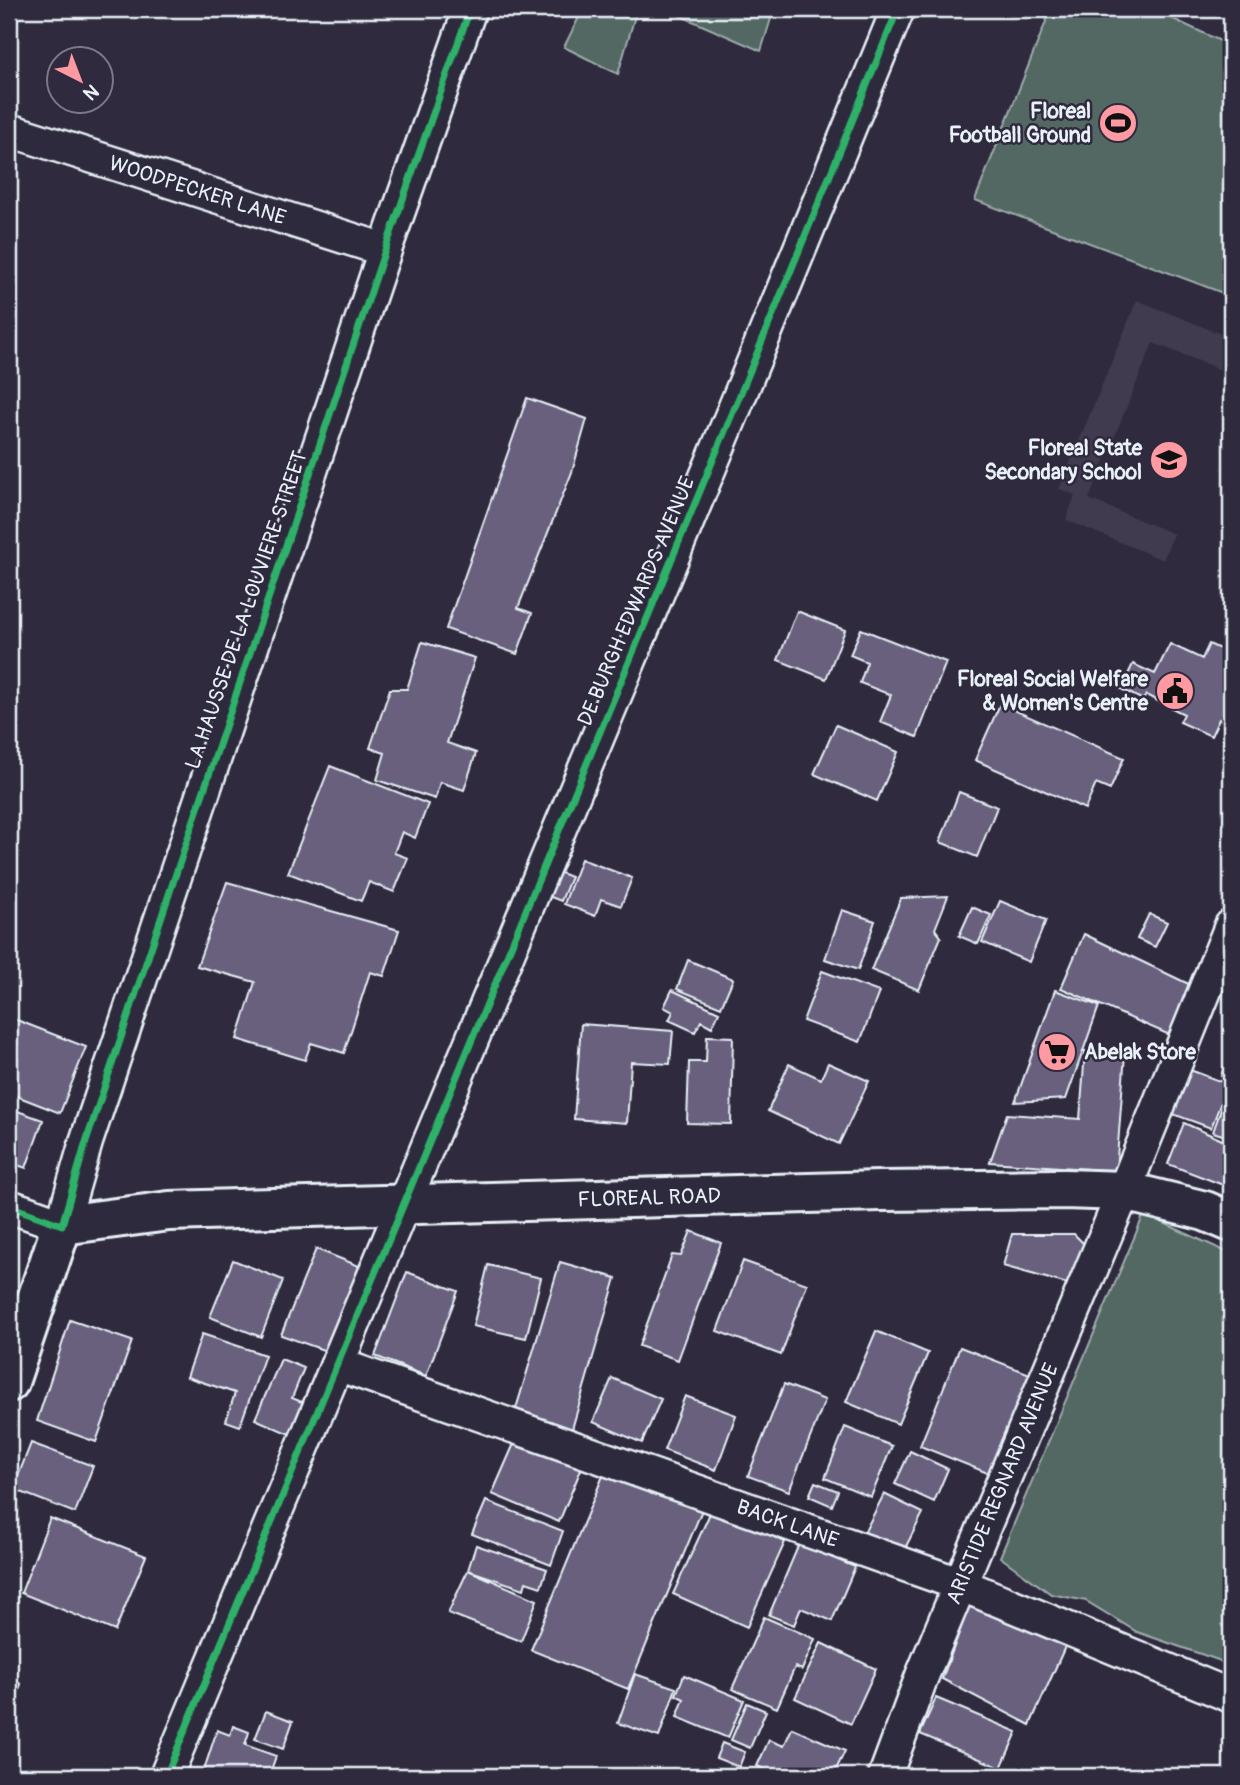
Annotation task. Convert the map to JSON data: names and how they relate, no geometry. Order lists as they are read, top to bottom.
{
  "streets": {
    "main road": ["FLOREAL ROAD"],
    "street": [
      "WOODPECKER LANE",
      "DE BURGH EDWARDS AVENUE",
      "LA HAUSSE DE LA LOUVIERE STREET",
      "ARISTIDE REGNARD AVENUE",
      "BACK LANE"
    ]
  },
  "crossings": [
    ["WOODPECKER LANE", "LA HAUSSE DE LA LOUVIERE STREET"],
    ["DE BURGH EDWARDS AVENUE", "FLOREAL ROAD"],
    ["DE BURGH EDWARDS AVENUE", "BACK LANE"],
    ["LA HAUSSE DE LA LOUVIERE STREET", "FLOREAL ROAD"],
    ["FLOREAL ROAD", "ARISTIDE REGNARD AVENUE"],
    ["ARISTIDE REGNARD AVENUE", "BACK LANE"]
  ],
  "places": {
    "sports": ["Floreal Football Ground"],
    "school or university": ["Floreal State Secondary School"],
    "public building": ["Floreal Social Welfare & Women's Centre"],
    "supermarket": ["Abelak Store"]
  },
  "north": "bottom right"
}
